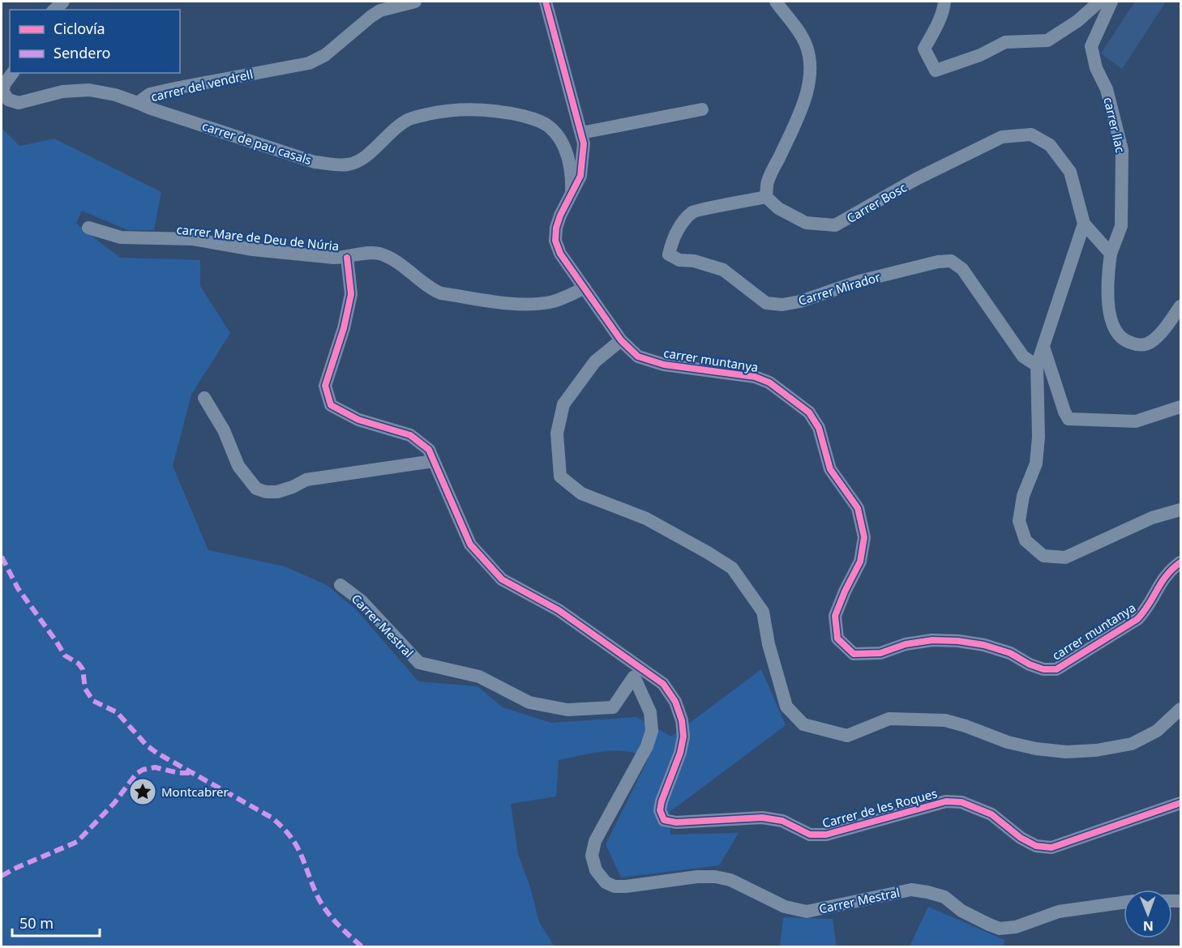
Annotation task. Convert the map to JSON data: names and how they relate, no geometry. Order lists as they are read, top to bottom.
{
  "streets": {
    "street": [
      "carrer del vendrell",
      "carrer llac",
      "carrer de pau casals",
      "Carrer Bosc",
      "carrer Mare de Deu de Núria",
      "Carrer Mirador",
      "carrer muntanya",
      "Carrer Mestral",
      "Carrer de les Roques"
    ]
  },
  "crossings": [
    ["carrer del vendrell", "carrer de pau casals"],
    ["carrer de pau casals", "carrer muntanya"],
    ["Carrer Bosc", "Carrer Mirador"],
    ["carrer Mare de Deu de Núria", "carrer muntanya"],
    ["carrer Mare de Deu de Núria", "Carrer de les Roques"],
    ["Carrer Mestral", "Carrer de les Roques"]
  ],
  "places": {
    "place": ["Montcabrer"]
  },
  "legend": ["Ciclovía", "Sendero"],
  "scale_bar": "50 m",
  "north": "bottom"
}
